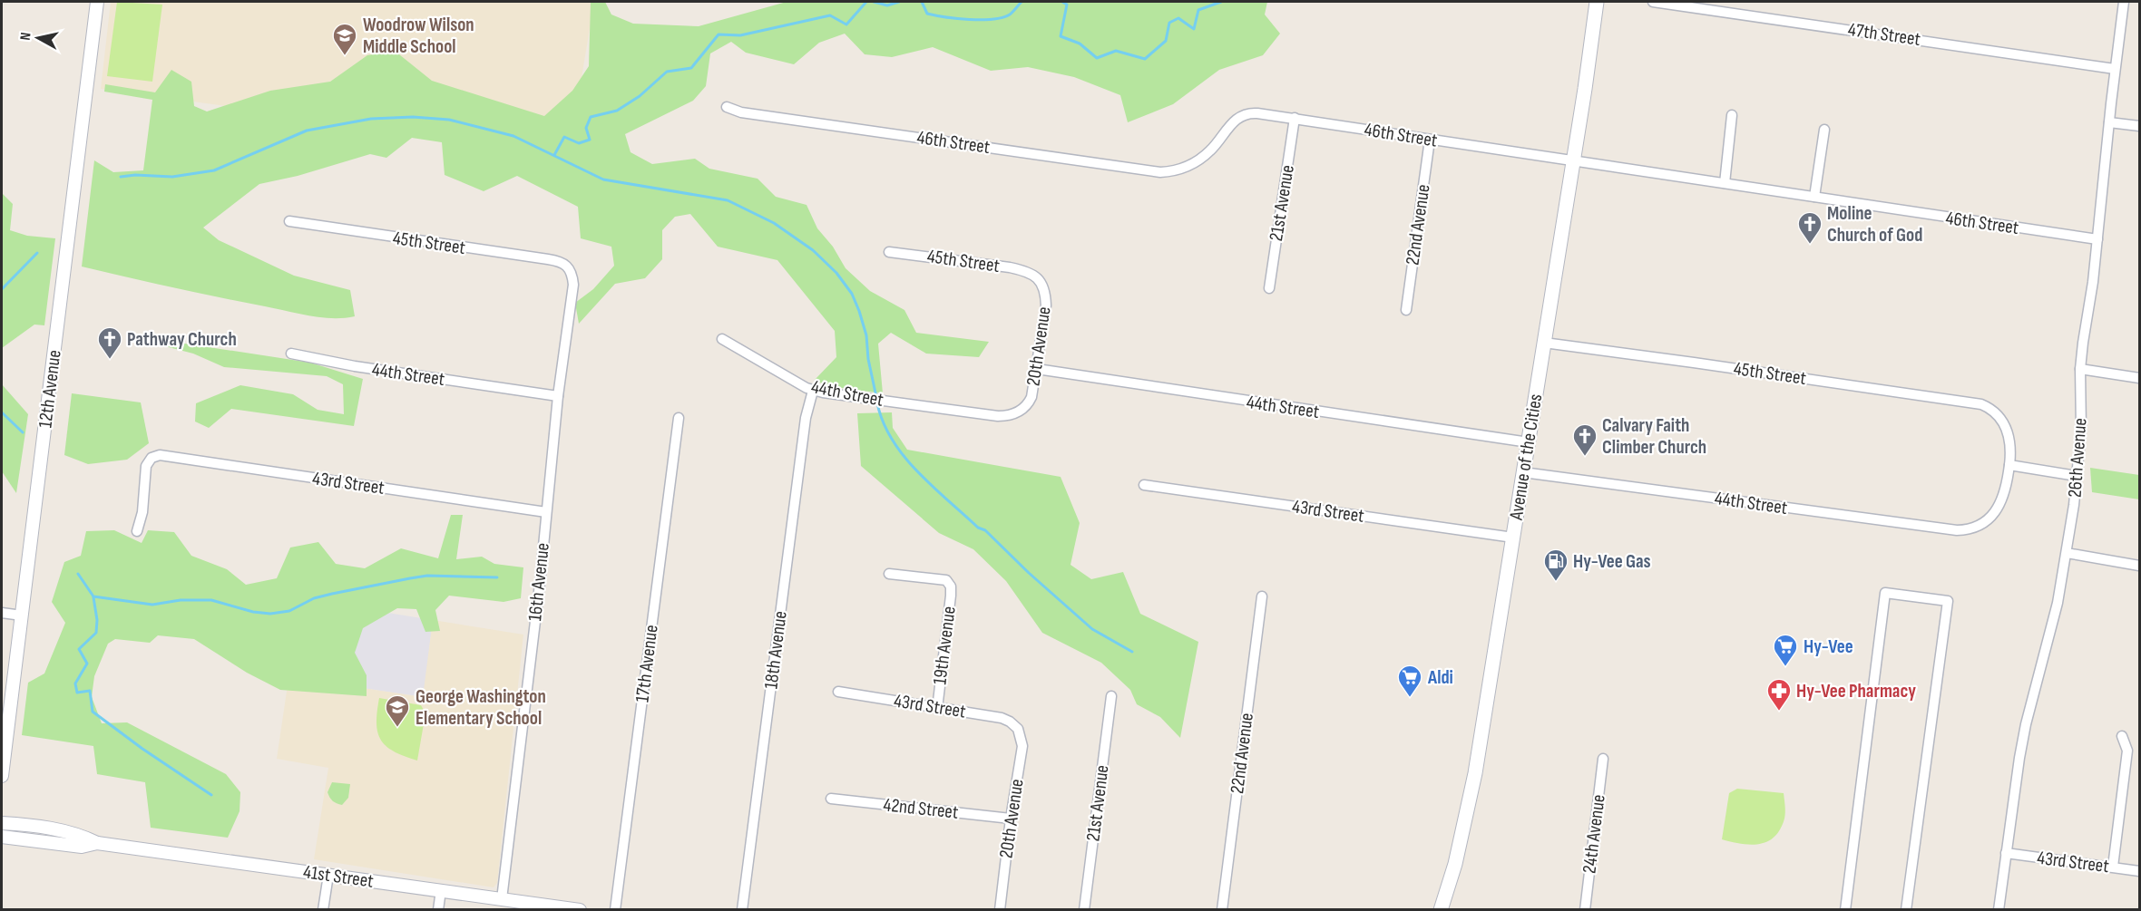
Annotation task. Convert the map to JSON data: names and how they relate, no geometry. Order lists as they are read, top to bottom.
{
  "streets": {
    "main road": ["Avenue of the Cities"],
    "street": [
      "47th Street",
      "46th Street",
      "21st Avenue",
      "22nd Avenue",
      "45th Street",
      "20th Avenue",
      "44th Street",
      "12th Avenue",
      "26th Avenue",
      "43rd Street",
      "16th Avenue",
      "19th Avenue",
      "18th Avenue",
      "17th Avenue",
      "42nd Street",
      "24th Avenue",
      "41st Street"
    ]
  },
  "crossings": [
    ["47th Street", "26th Avenue"],
    ["46th Street", "21st Avenue"],
    ["46th Street", "22nd Avenue"],
    ["46th Street", "Avenue of the Cities"],
    ["46th Street", "26th Avenue"],
    ["45th Street", "20th Avenue"],
    ["45th Street", "44th Street"],
    ["45th Street", "Avenue of the Cities"],
    ["45th Street", "16th Avenue"],
    ["20th Avenue", "44th Street"],
    ["20th Avenue", "43rd Street"],
    ["20th Avenue", "42nd Street"],
    ["44th Street", "Avenue of the Cities"],
    ["44th Street", "16th Avenue"],
    ["44th Street", "18th Avenue"],
    ["Avenue of the Cities", "43rd Street"],
    ["26th Avenue", "43rd Street"],
    ["43rd Street", "16th Avenue"],
    ["43rd Street", "19th Avenue"],
    ["16th Avenue", "41st Street"]
  ],
  "places": {
    "school or university": ["Woodrow Wilson Middle School", "George Washington Elementary School"],
    "church": ["Moline Church of God", "Pathway Church", "Calvary Faith Climber Church"],
    "fuel station": ["Hy-Vee Gas"],
    "supermarket": ["Hy-Vee", "Aldi"],
    "pharmacy": ["Hy-Vee Pharmacy"]
  },
  "north": "left"
}
